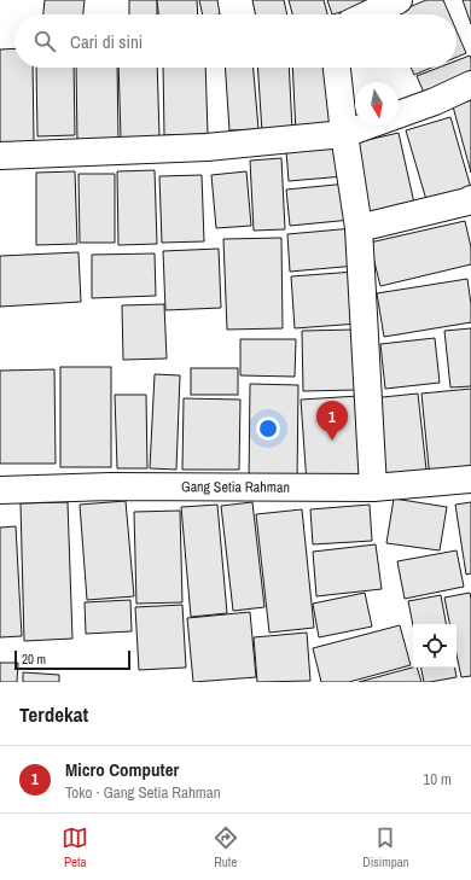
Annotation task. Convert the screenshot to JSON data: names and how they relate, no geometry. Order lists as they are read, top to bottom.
{
  "streets": {
    "street": ["Gang Setia Rahman"]
  },
  "scale_bar": "20 m",
  "north": "bottom",
  "page": {
    "search": "Cari di sini",
    "pins": "1",
    "scale": "20 m",
    "heading": "Terdekat",
    "list": [
      {
        "mark": "1",
        "name": "Micro Computer",
        "note": "Toko · Gang Setia Rahman",
        "value": "10 m"
      }
    ],
    "nav": ["Peta", "Rute", "Disimpan"]
  }
}
